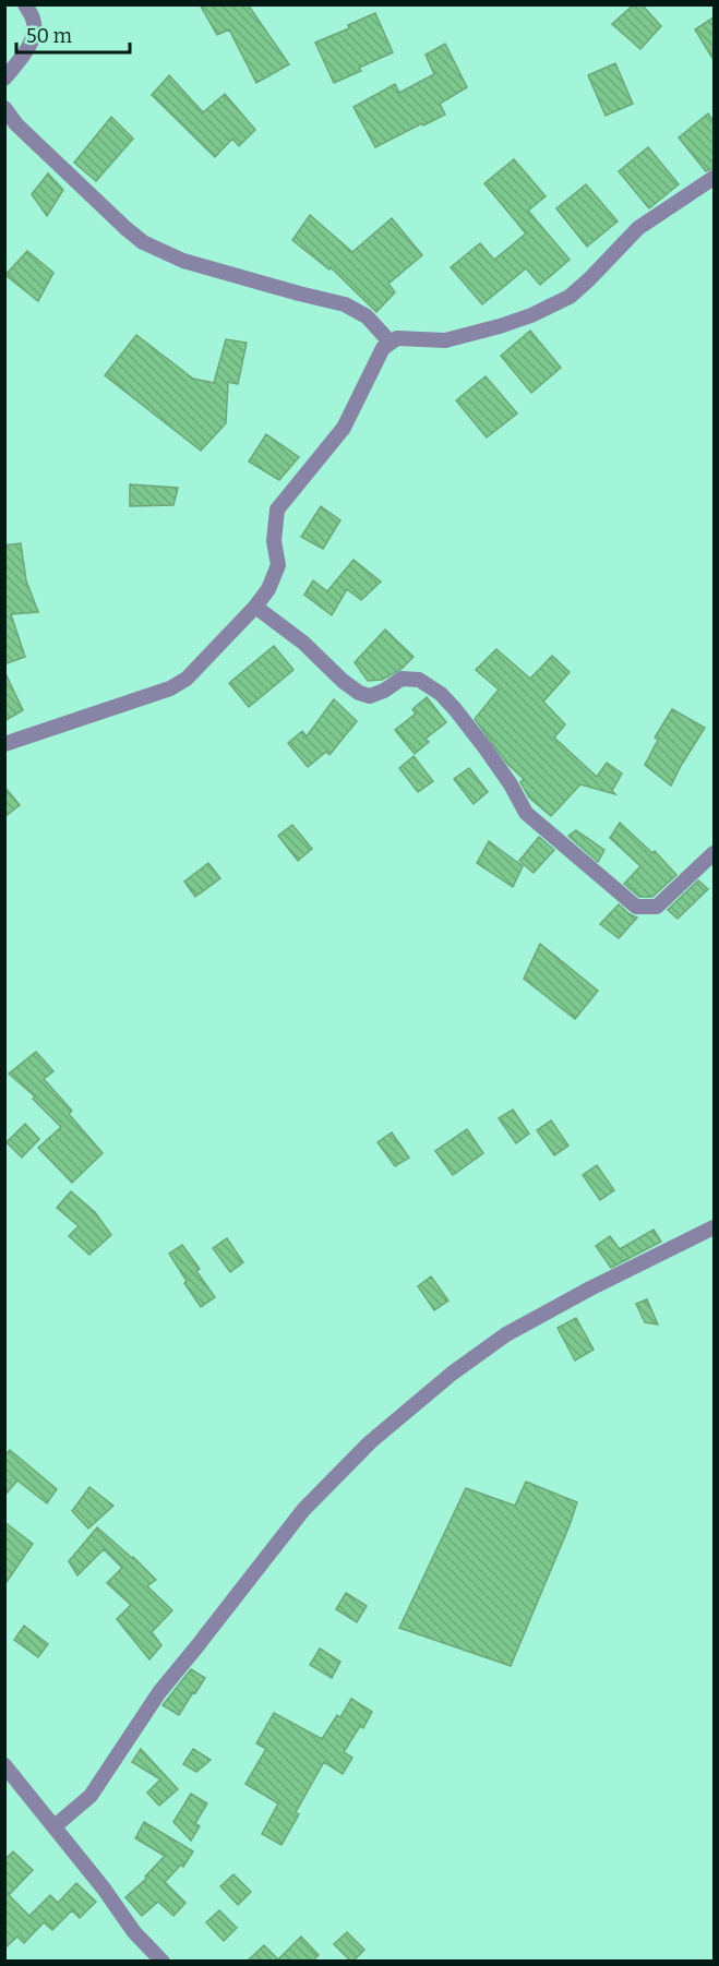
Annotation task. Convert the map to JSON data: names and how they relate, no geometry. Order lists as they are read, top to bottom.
{
  "scale_bar": "50 m"
}
